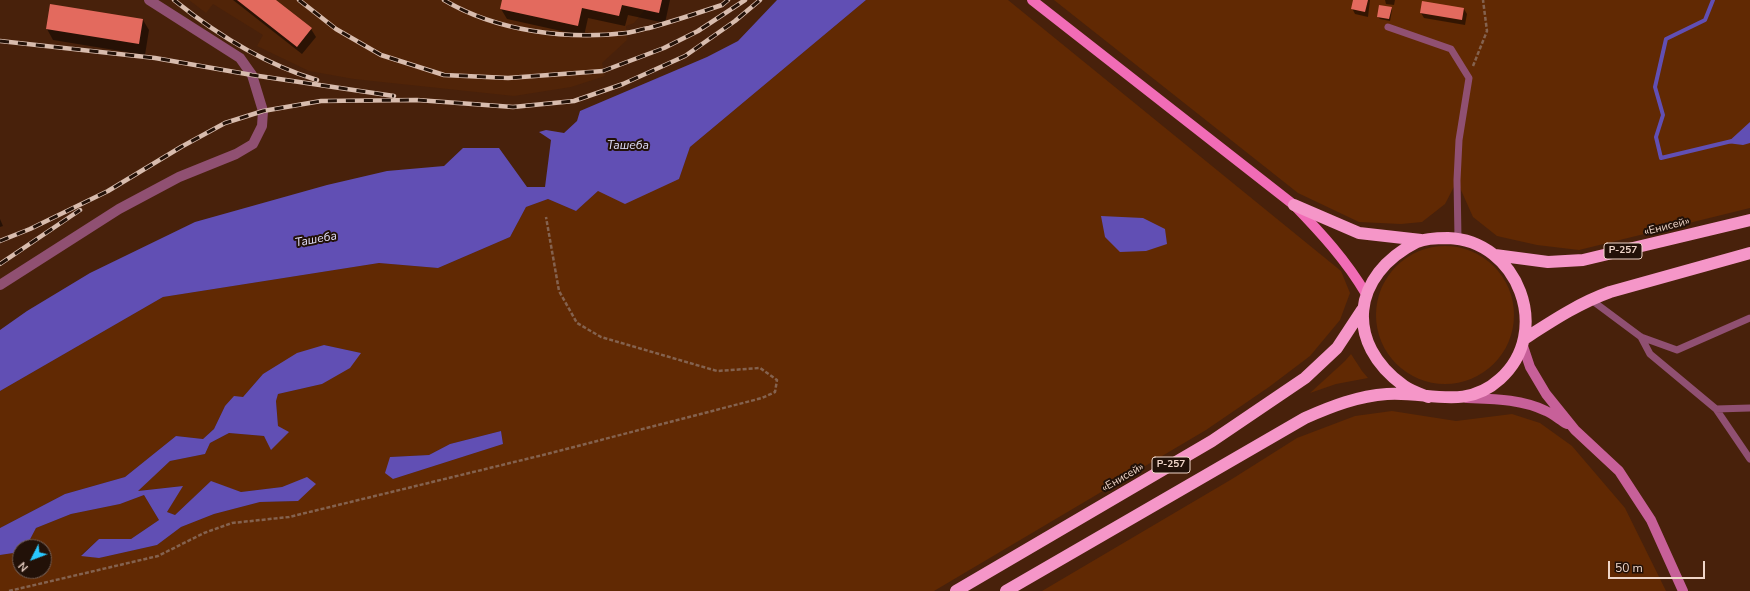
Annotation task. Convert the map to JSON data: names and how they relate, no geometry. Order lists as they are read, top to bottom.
{
  "streets": {
    "highway": ["«Енисей»", "Р-257"]
  },
  "water": ["Ташеба"],
  "scale_bar": "50 m",
  "north": "bottom left"
}
